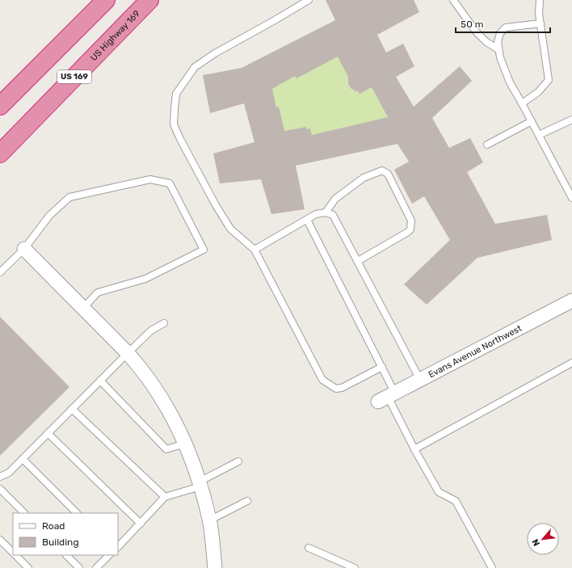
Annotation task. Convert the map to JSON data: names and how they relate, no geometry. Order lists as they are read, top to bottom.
{
  "streets": {
    "highway": ["US Highway 169", "US 169"],
    "street": ["Evans Avenue Northwest"]
  },
  "legend": ["Road", "Building"],
  "scale_bar": "50 m",
  "north": "bottom left"
}
